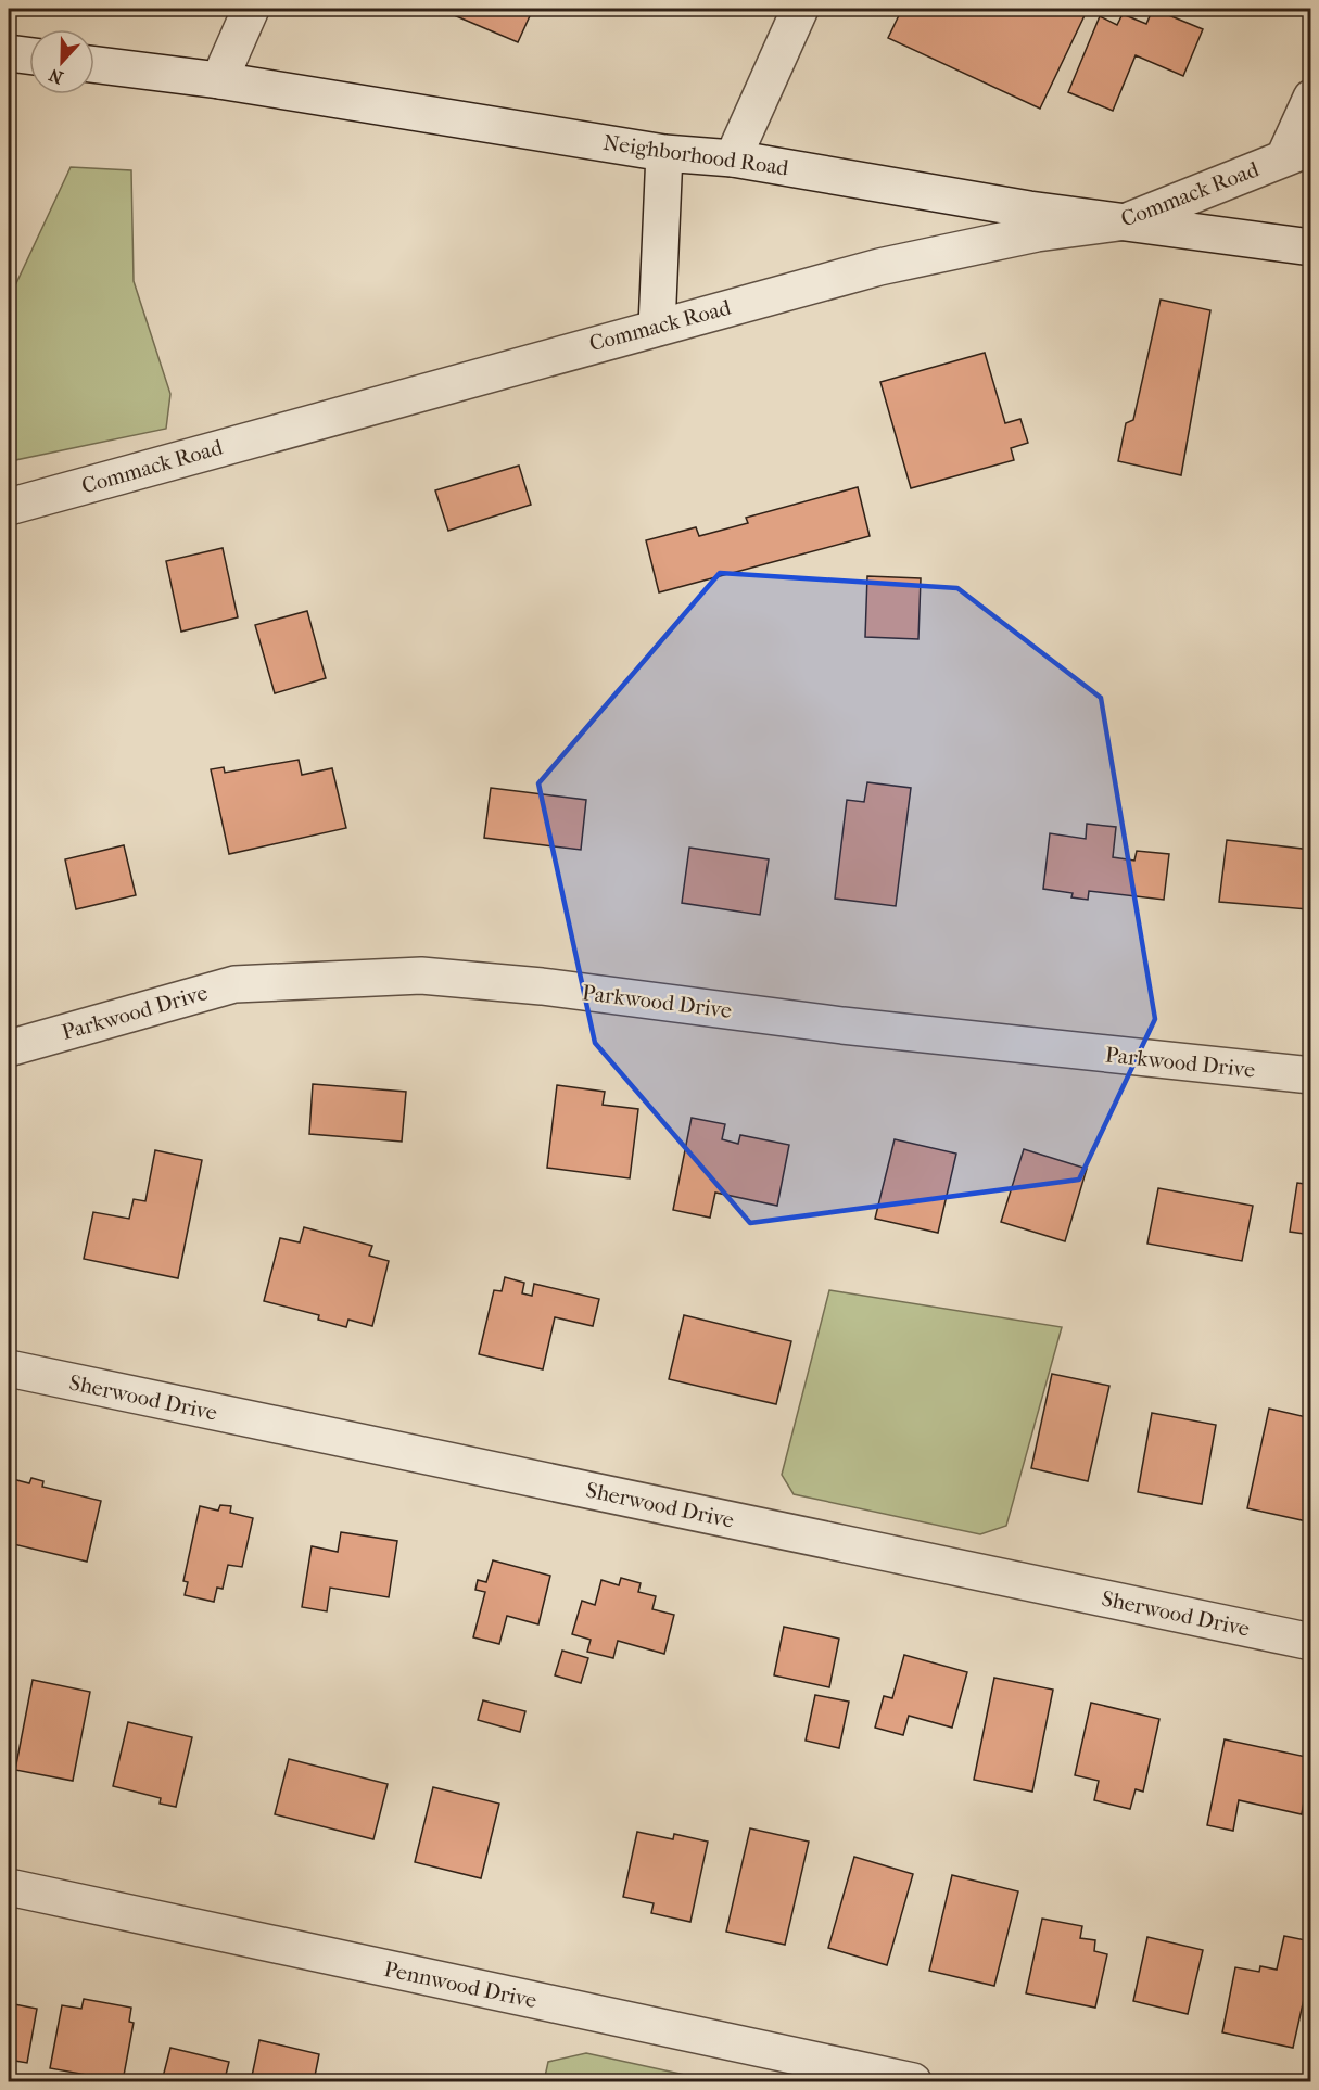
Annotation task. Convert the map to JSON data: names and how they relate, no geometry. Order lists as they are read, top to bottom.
{
  "streets": {
    "street": [
      "Neighborhood Road",
      "Commack Road",
      "Parkwood Drive",
      "Sherwood Drive",
      "Pennwood Drive"
    ]
  },
  "crossings": [
    ["Neighborhood Road", "Commack Road"]
  ],
  "north": "bottom"
}
